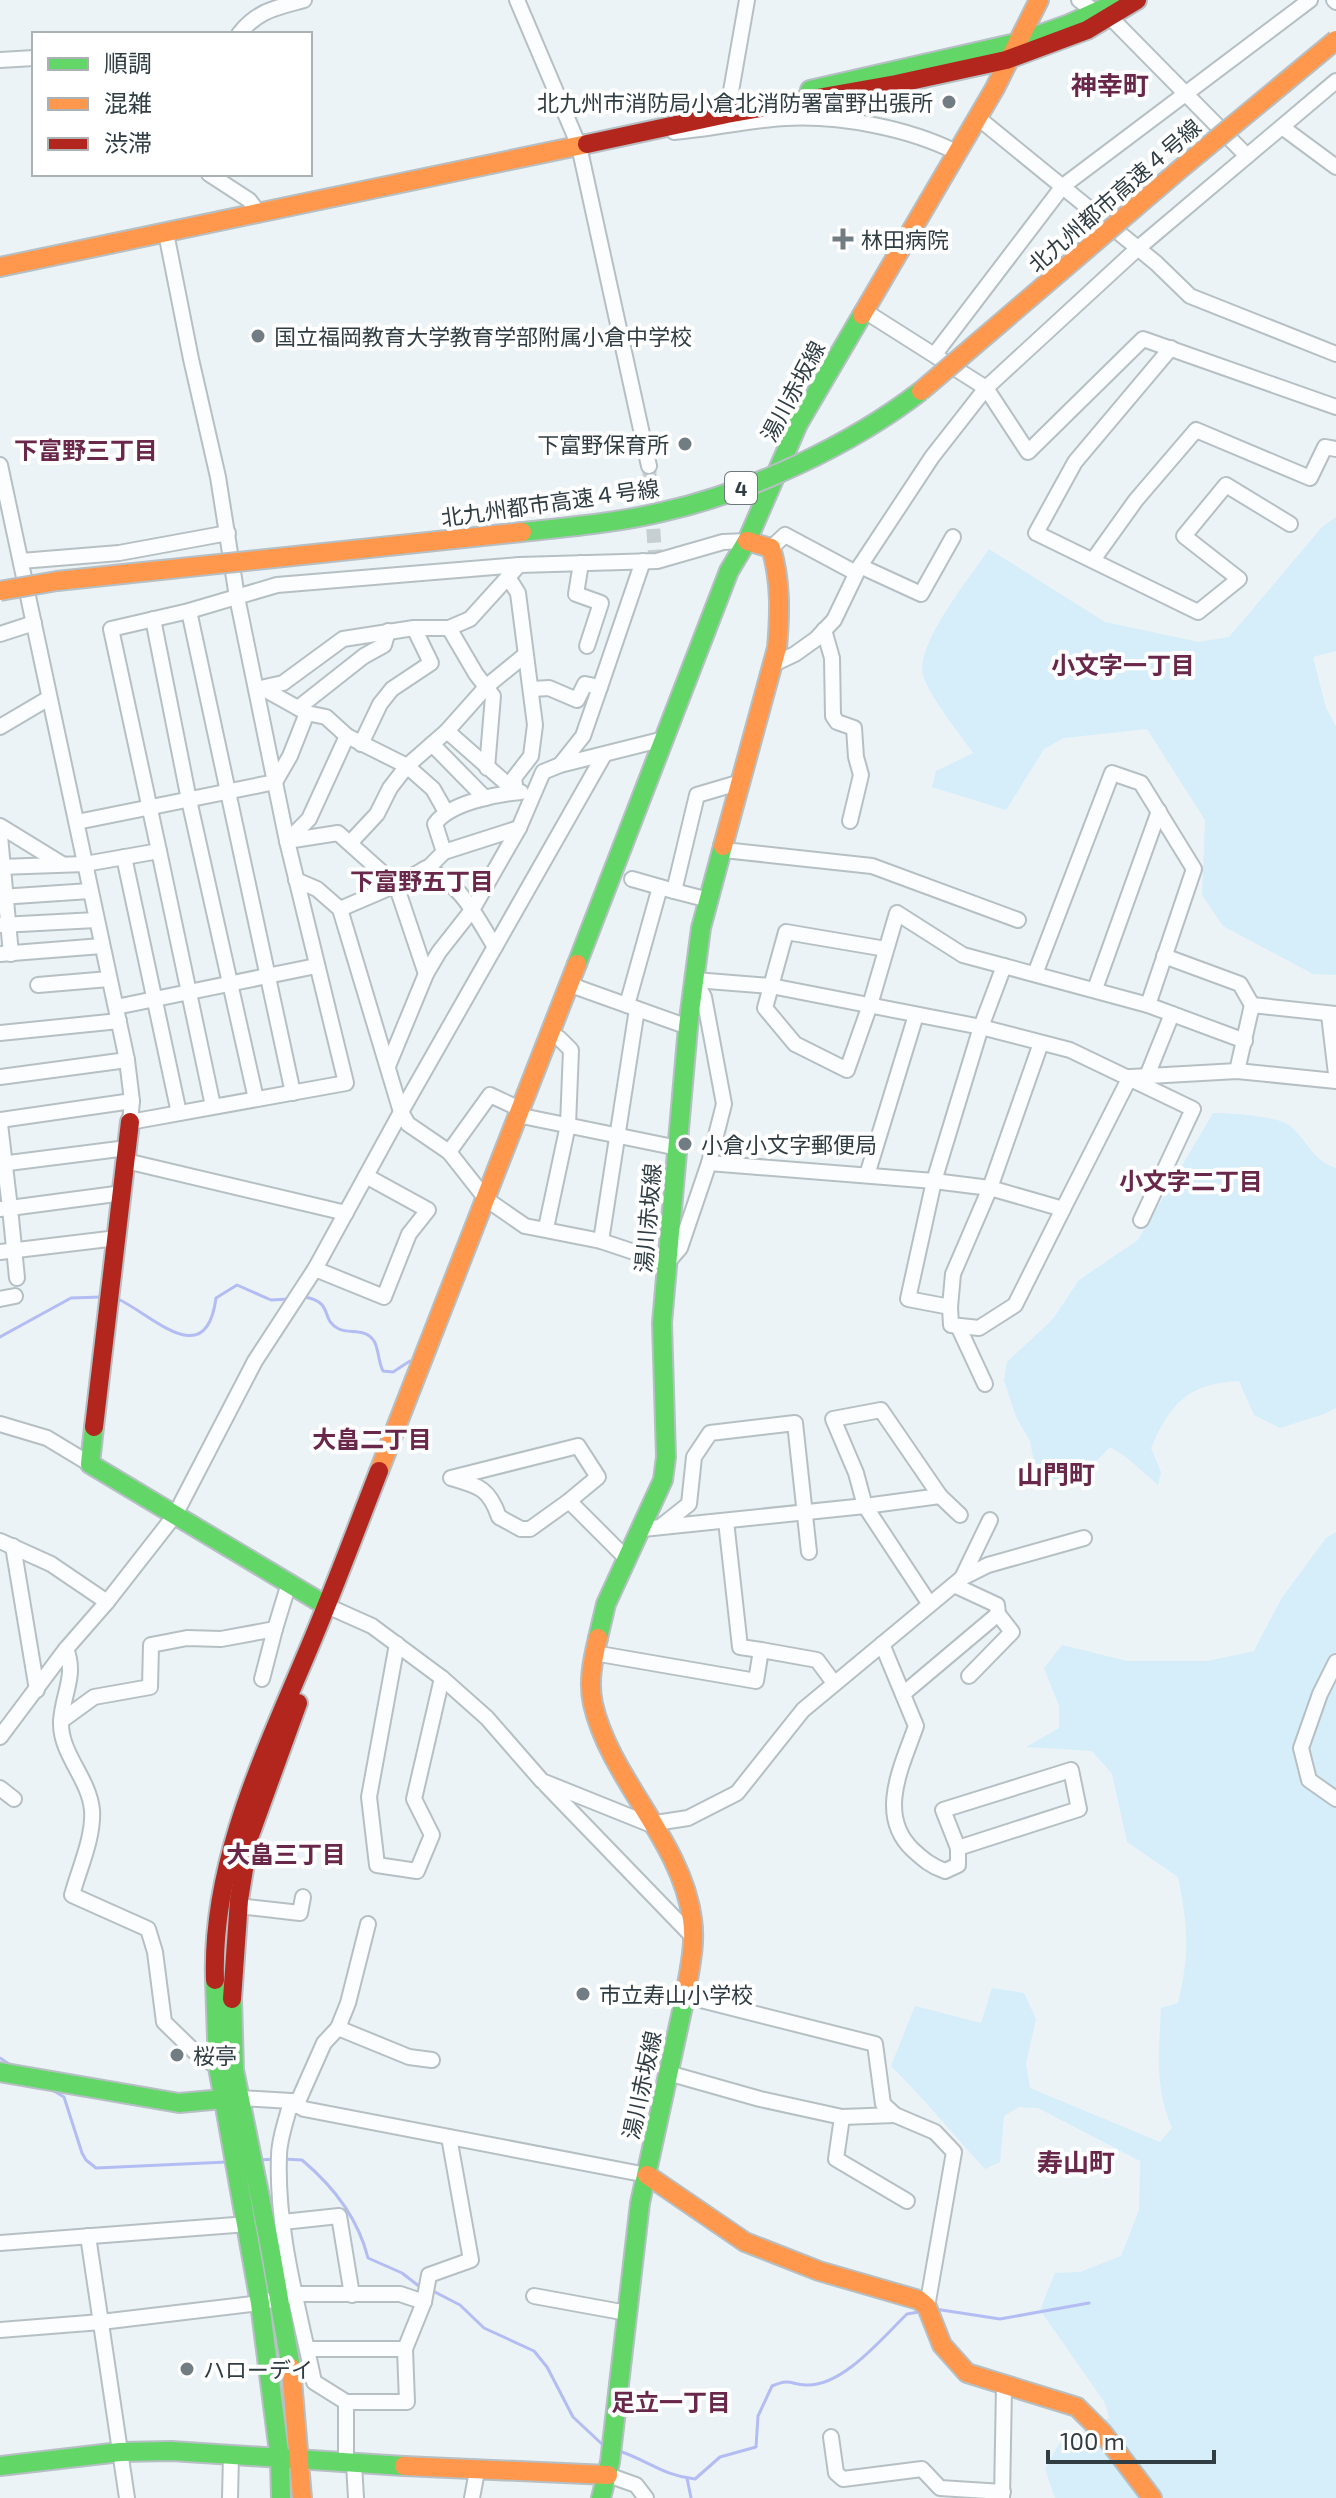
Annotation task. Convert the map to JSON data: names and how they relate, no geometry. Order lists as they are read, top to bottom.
{
  "streets": {
    "main road": ["北九州都市高速４号線", "湯川赤坂線", "4"]
  },
  "districts": [
    "神幸町",
    "下富野三丁目",
    "小文字一丁目",
    "下富野五丁目",
    "小文字二丁目",
    "大畠二丁目",
    "山門町",
    "大畠三丁目",
    "寿山町",
    "足立一丁目"
  ],
  "places": {
    "other": [
      "北九州市消防局小倉北消防署富野出張所",
      "国立福岡教育大学教育学部附属小倉中学校",
      "下富野保育所",
      "小倉小文字郵便局",
      "市立寿山小学校",
      "桜亭",
      "ハローデイ"
    ],
    "health": ["林田病院"]
  },
  "legend": ["順調", "混雑", "渋滞"],
  "scale_bar": "100 m"
}
